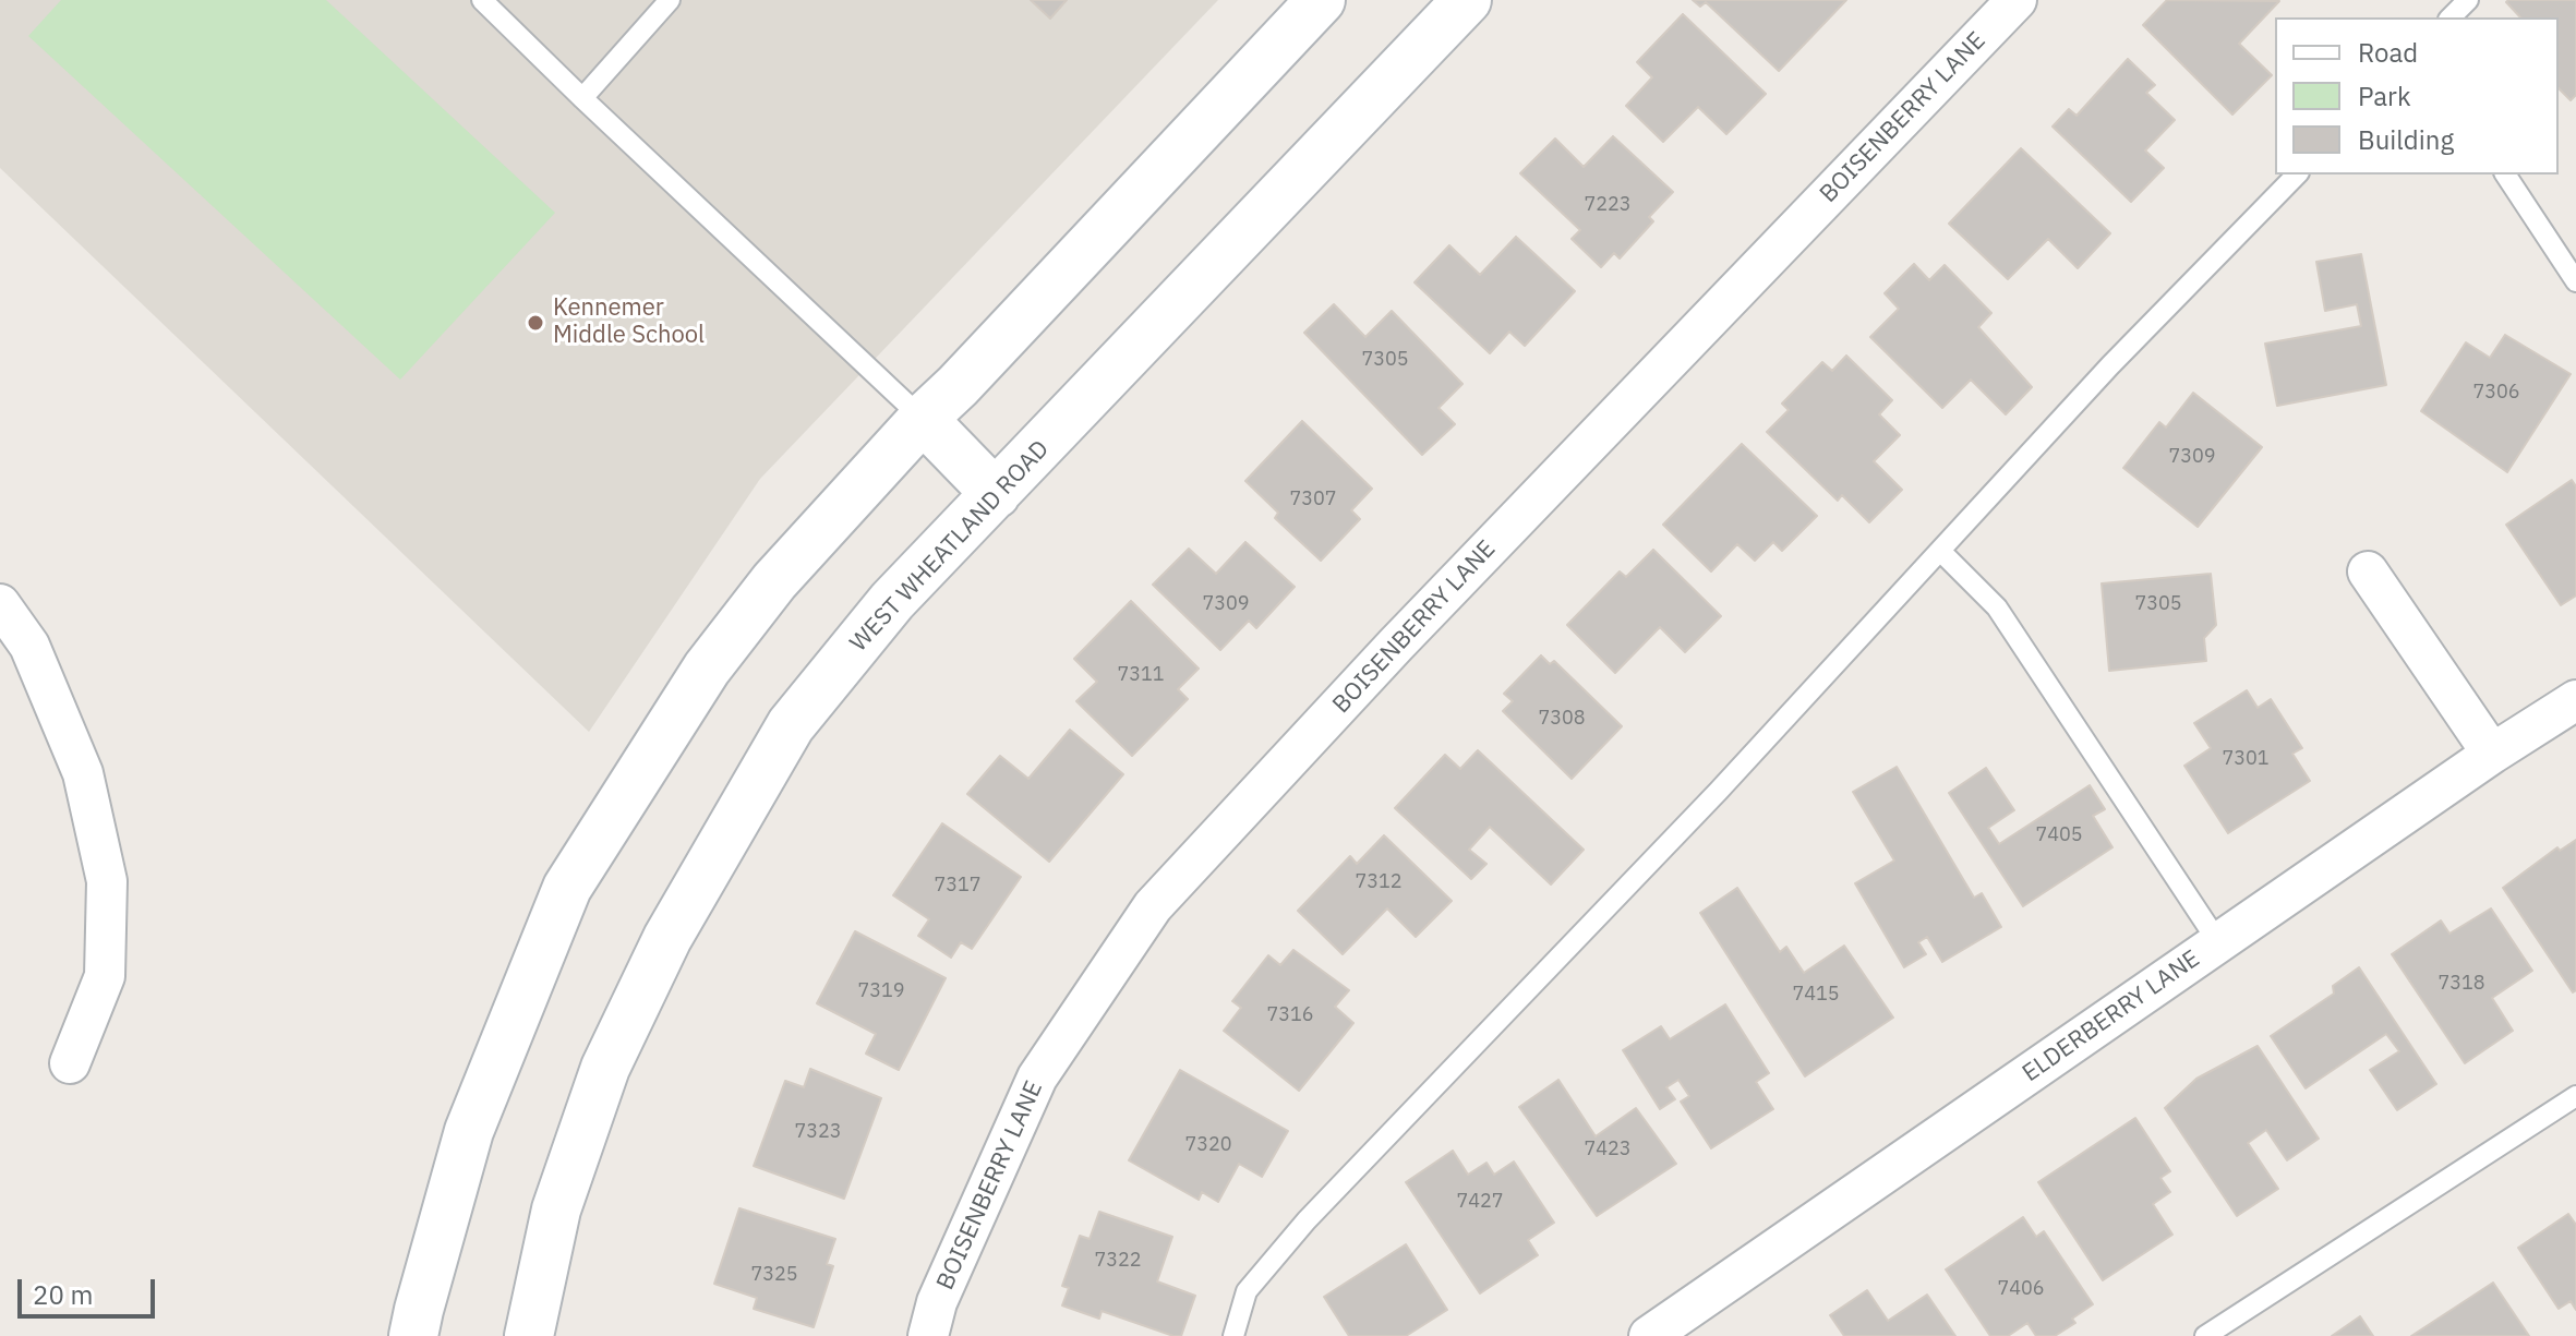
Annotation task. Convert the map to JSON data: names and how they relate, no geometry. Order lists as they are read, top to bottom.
{
  "streets": {
    "main road": ["WEST WHEATLAND ROAD"],
    "street": ["BOISENBERRY LANE", "ELDERBERRY LANE"]
  },
  "places": ["Kennemer Middle School"],
  "house_numbers": [
    "7223",
    "7305",
    "7306",
    "7309",
    "7307",
    "7309",
    "7305",
    "7311",
    "7308",
    "7301",
    "7405",
    "7312",
    "7317",
    "7318",
    "7319",
    "7415",
    "7316",
    "7323",
    "7320",
    "7423",
    "7427",
    "7322",
    "7325",
    "7406"
  ],
  "legend": ["Road", "Park", "Building"],
  "scale_bar": "20 m"
}
